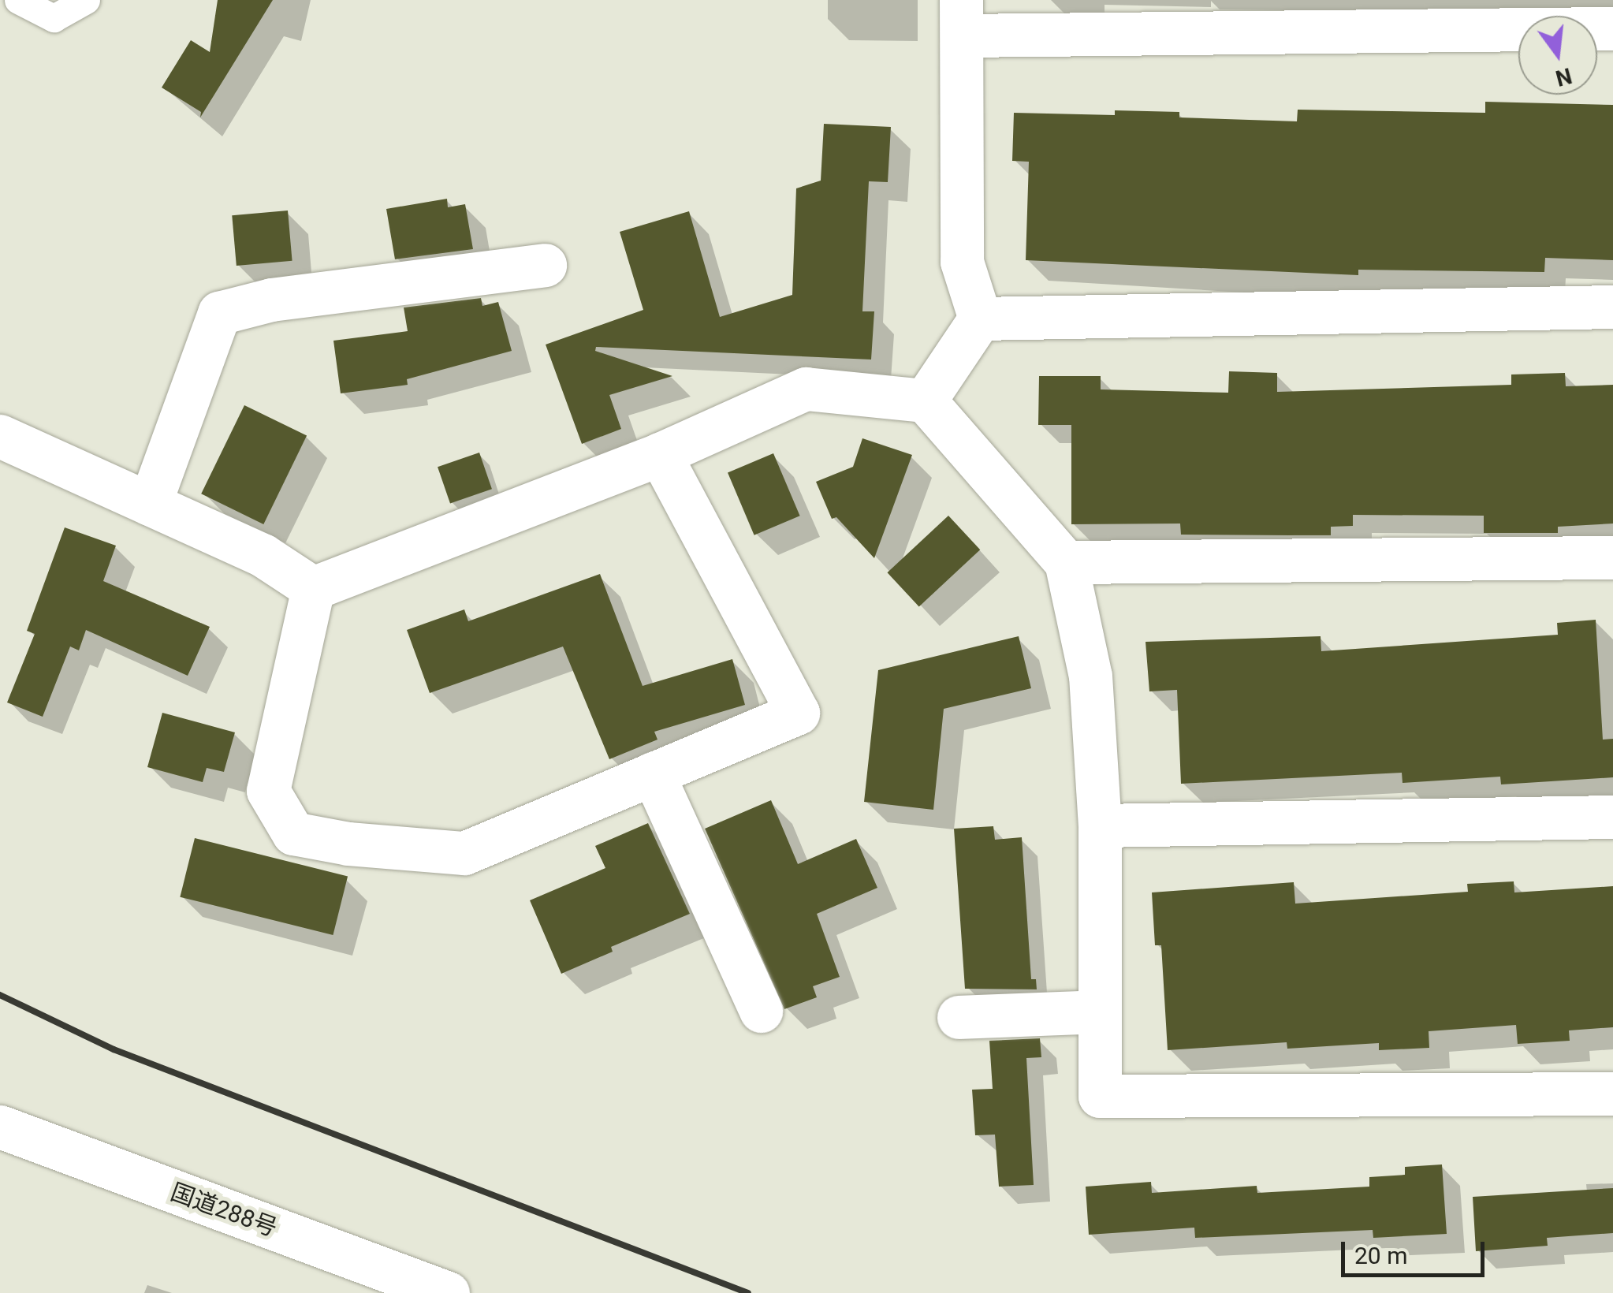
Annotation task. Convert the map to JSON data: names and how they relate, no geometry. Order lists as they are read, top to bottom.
{
  "streets": {
    "main road": ["国道288号"]
  },
  "scale_bar": "20 m",
  "north": "bottom"
}
